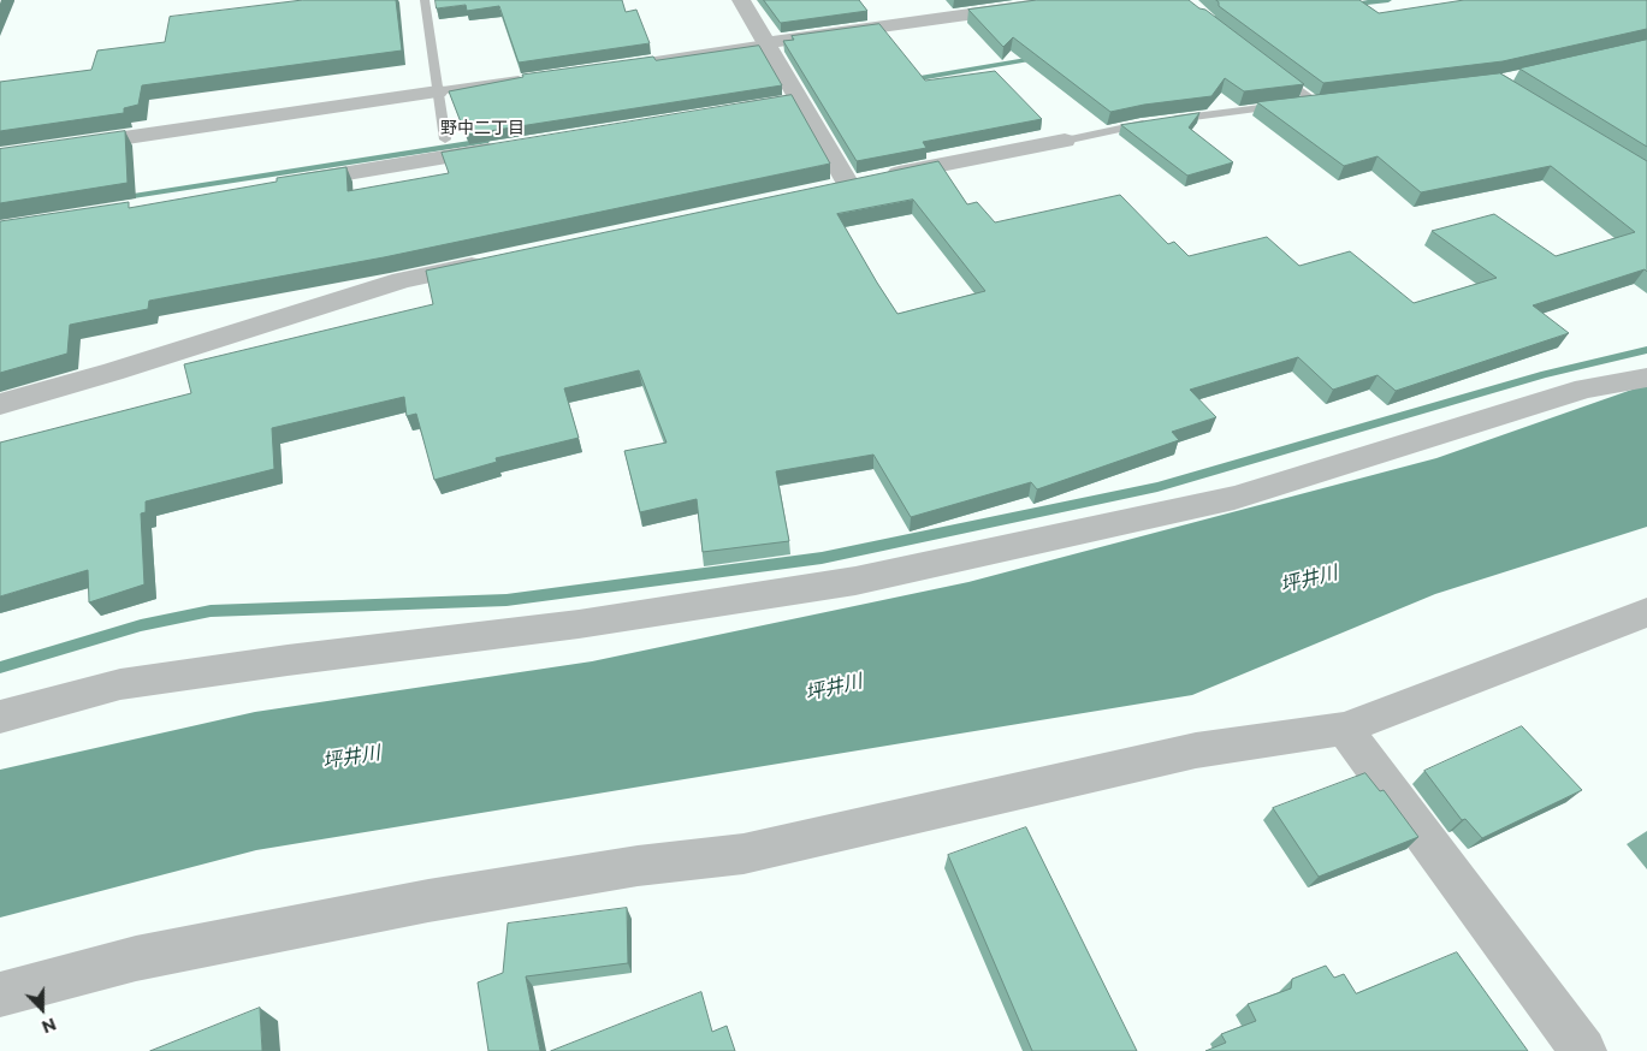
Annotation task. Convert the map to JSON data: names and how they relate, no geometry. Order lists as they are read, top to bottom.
{
  "districts": ["野中二丁目"],
  "water": ["坪井川"],
  "north": "bottom"
}
